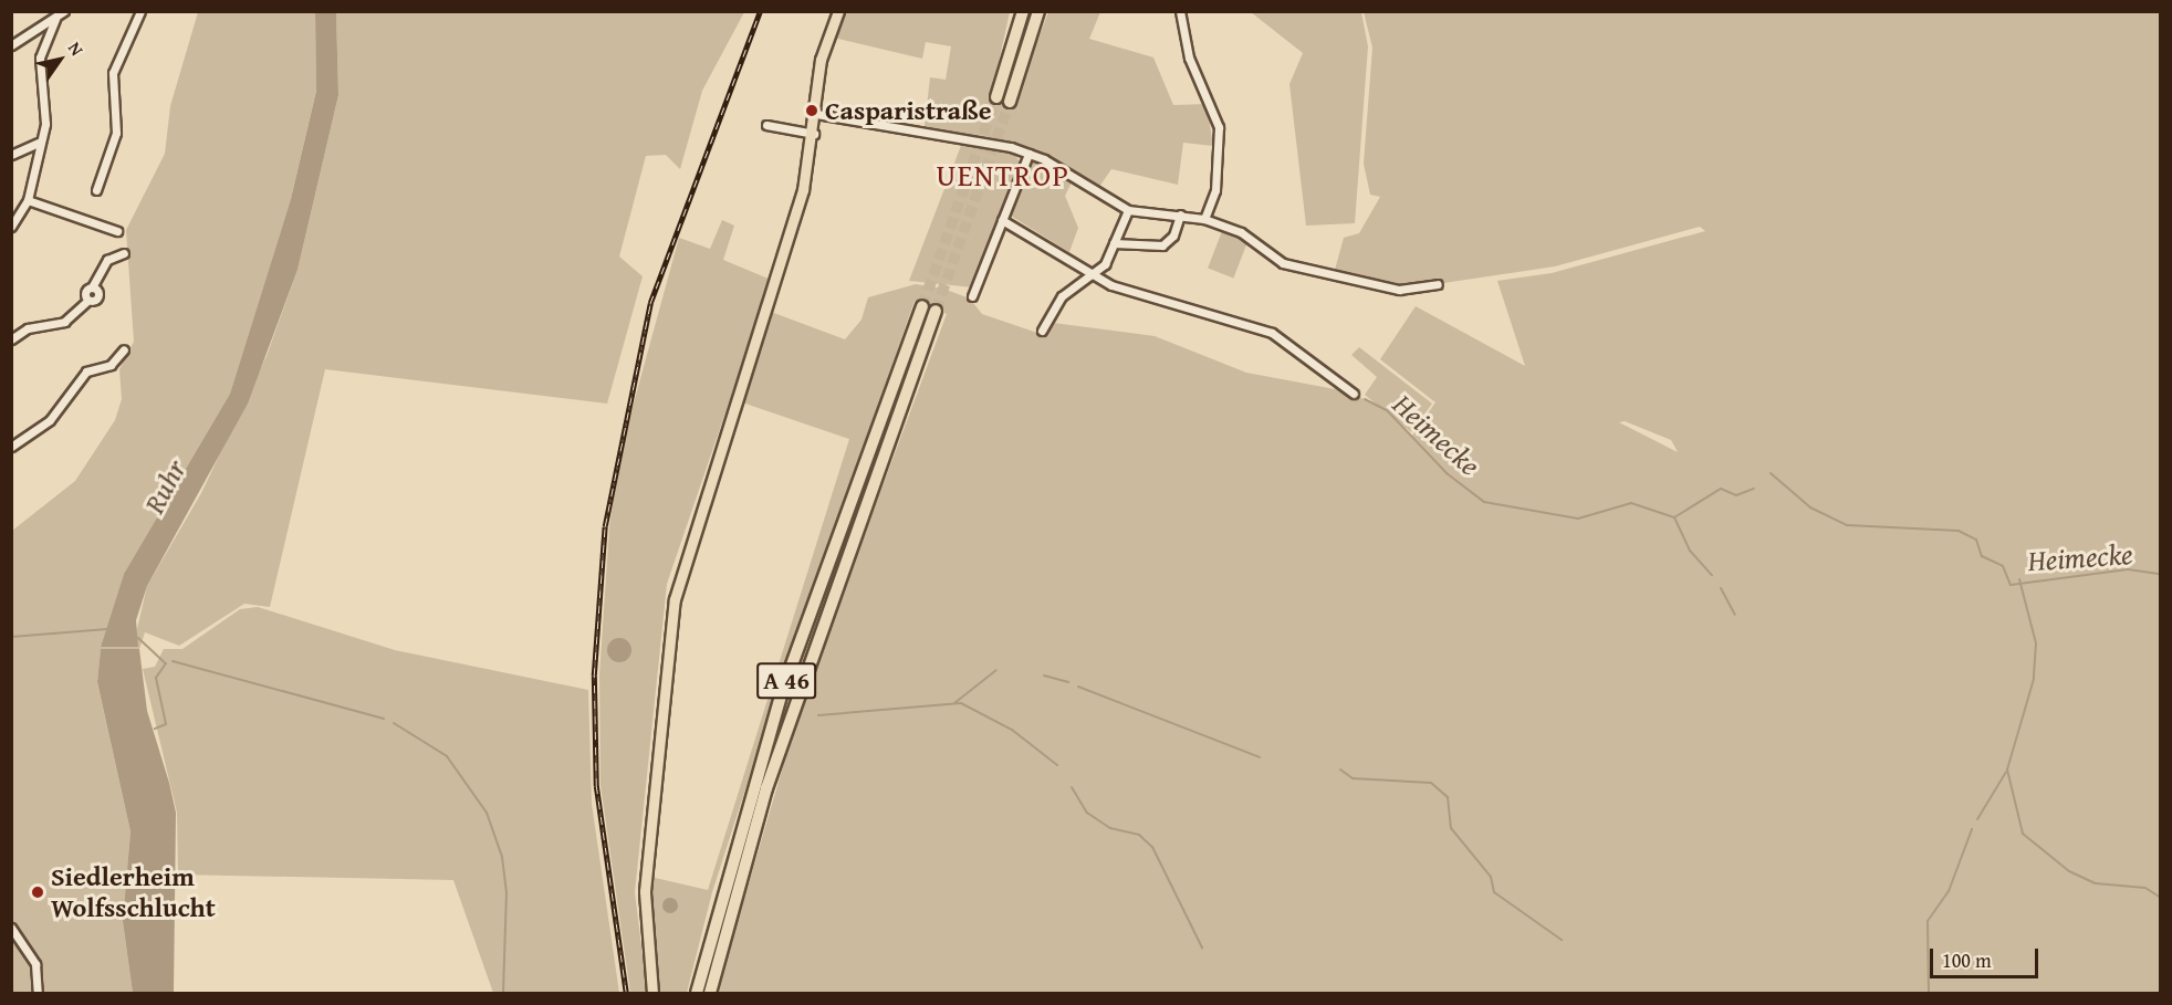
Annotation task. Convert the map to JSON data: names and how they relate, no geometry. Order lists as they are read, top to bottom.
{
  "streets": {
    "highway": ["A 46"]
  },
  "districts": ["UENTROP"],
  "water": ["Heimecke", "Ruhr"],
  "places": ["Casparistraße", "Siedlerheim Wolfsschlucht"],
  "scale_bar": "100 m",
  "north": "top right"
}
